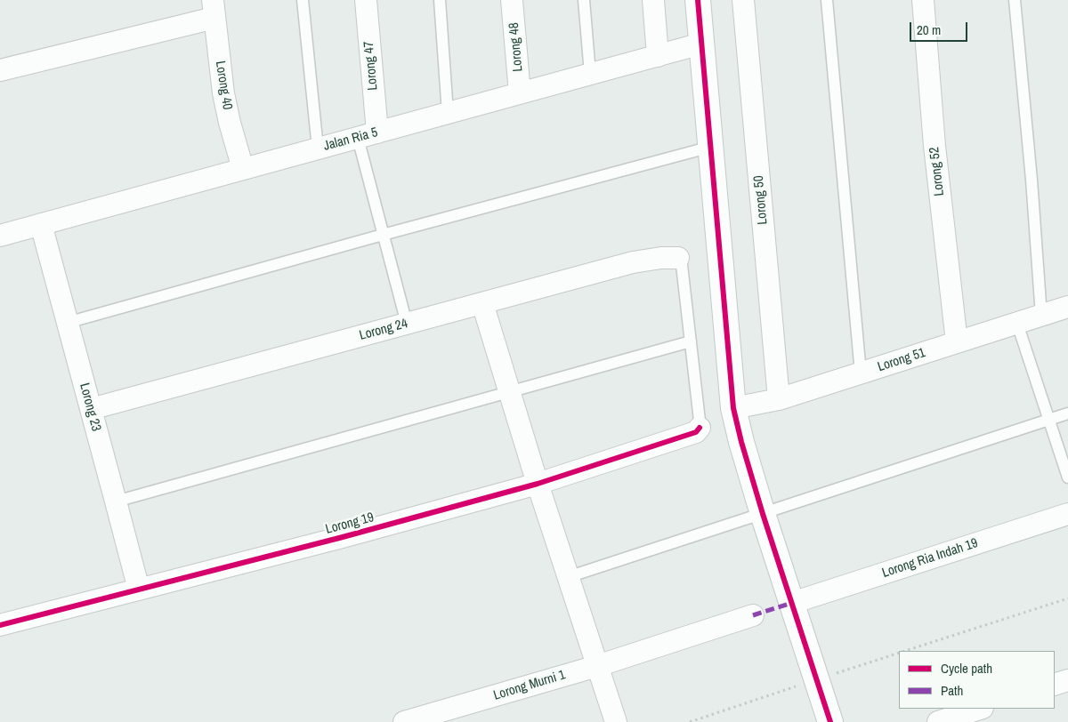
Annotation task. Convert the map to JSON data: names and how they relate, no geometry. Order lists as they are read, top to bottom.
{
  "streets": {
    "street": [
      "Lorong 48",
      "Lorong 47",
      "Lorong 40",
      "Jalan Ria 5",
      "Lorong 52",
      "Lorong 50",
      "Lorong 24",
      "Lorong 51",
      "Lorong 23",
      "Lorong 19",
      "Lorong Ria Indah 19",
      "Lorong Murni 1"
    ]
  },
  "crossings": [
    ["Lorong 48", "Jalan Ria 5"],
    ["Lorong 47", "Jalan Ria 5"],
    ["Lorong 40", "Jalan Ria 5"],
    ["Jalan Ria 5", "Lorong 23"],
    ["Lorong 52", "Lorong 51"],
    ["Lorong 50", "Lorong 51"],
    ["Lorong 24", "Lorong 23"],
    ["Lorong 23", "Lorong 19"]
  ],
  "legend": ["Cycle path", "Path"],
  "scale_bar": "20 m"
}
